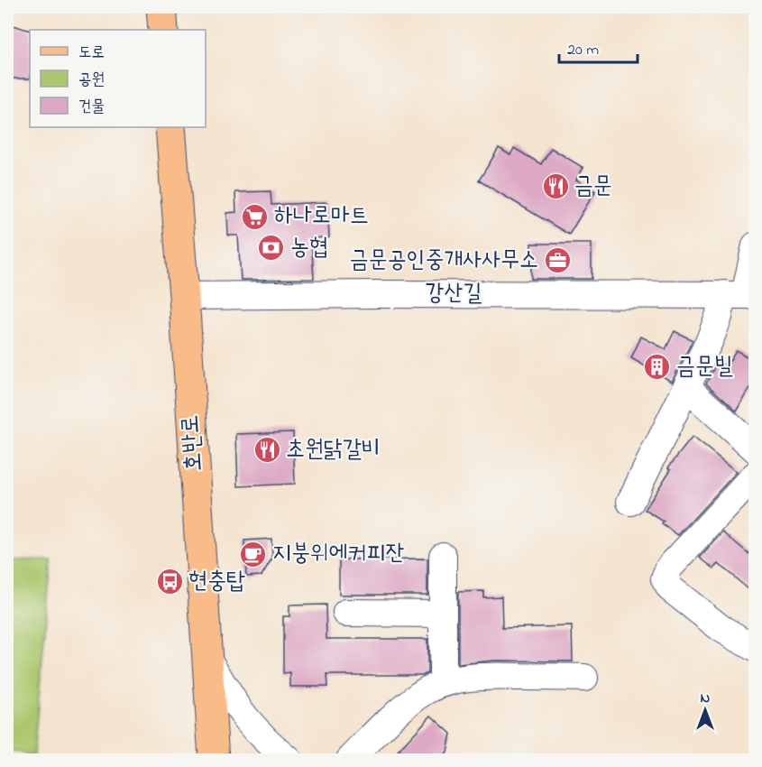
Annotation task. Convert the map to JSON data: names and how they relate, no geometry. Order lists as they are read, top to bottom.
{
  "streets": {
    "main road": ["호반로"],
    "street": ["강산길"]
  },
  "crossings": [
    ["강산길", "호반로"]
  ],
  "places": {
    "restaurant": ["금문", "초원닭갈비"],
    "supermarket": ["하나로마트"],
    "bank": ["농협"],
    "office": ["금문공인중개사사무소"],
    "building": ["금문빌"],
    "cafe": ["지붕위에커피잔"],
    "bus stop": ["현충탑"]
  },
  "legend": ["도로", "공원", "건물"],
  "scale_bar": "20 m",
  "north": "top"
}
